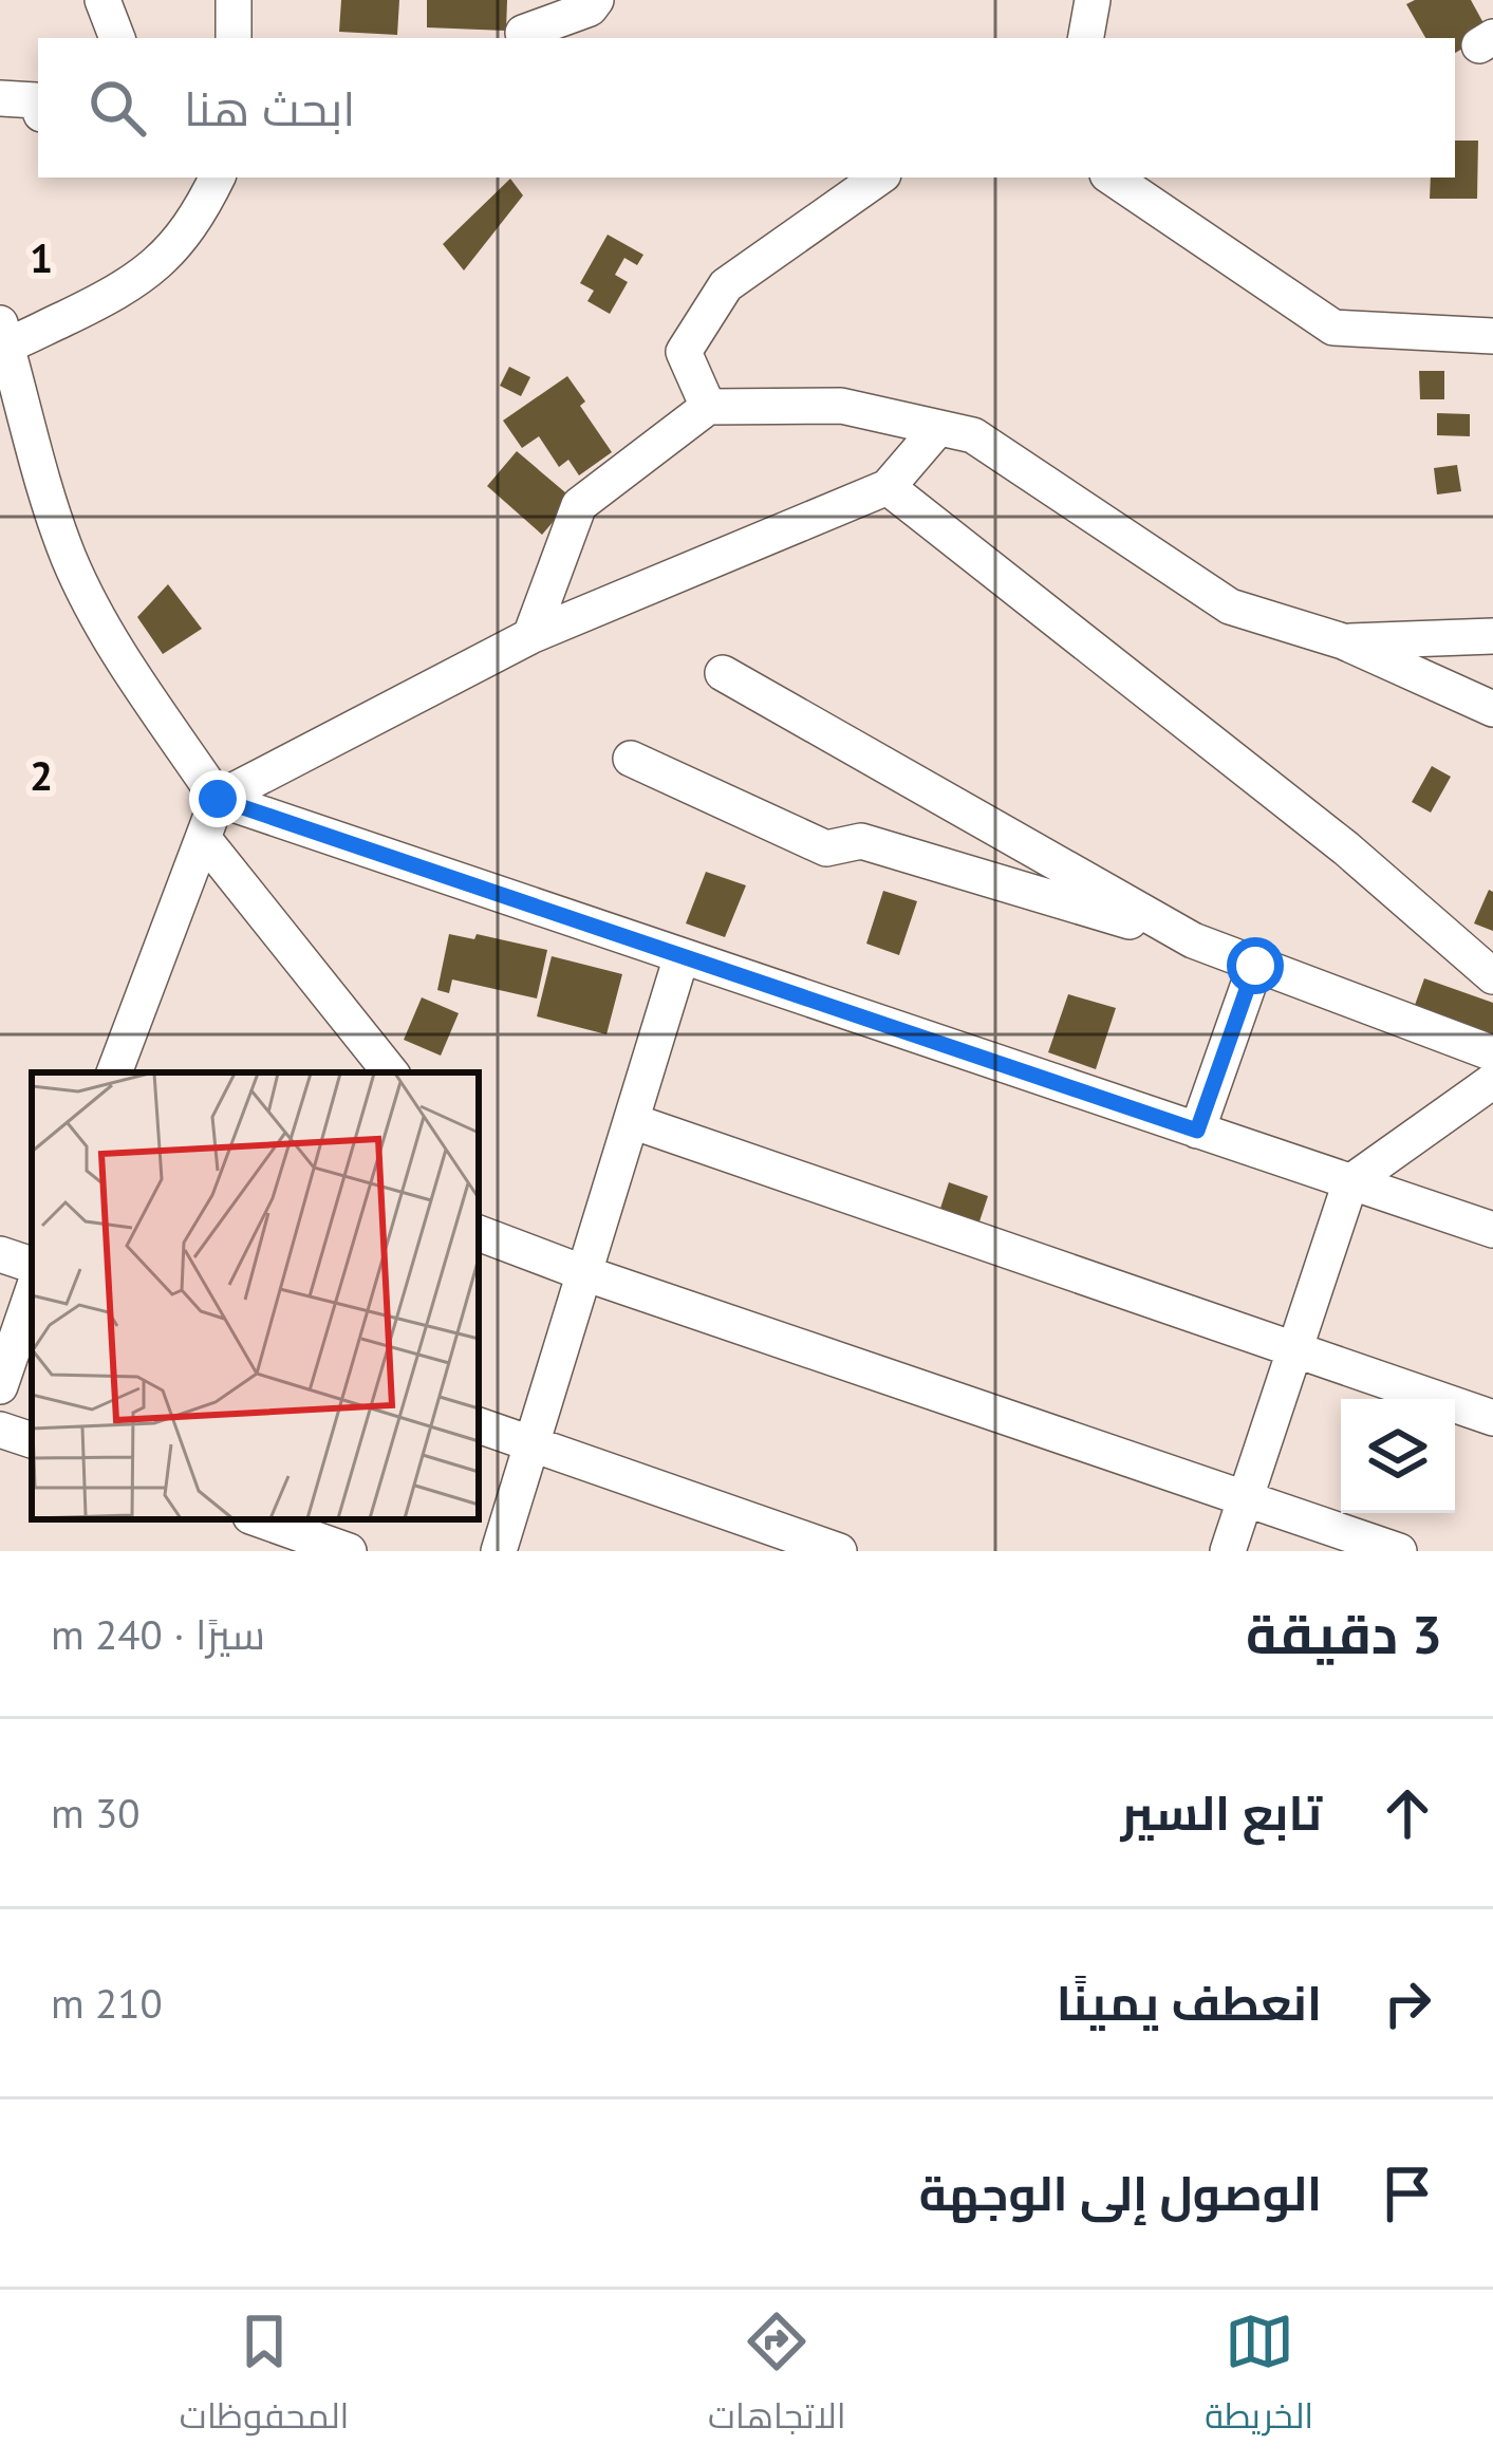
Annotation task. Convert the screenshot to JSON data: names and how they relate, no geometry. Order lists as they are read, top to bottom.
{
  "page": {
    "search": "ابحث هنا",
    "heading": ["3 دقيقة", "سيرًا · 240 m"],
    "list": [
      ["تابع السير", "30 m"],
      ["انعطف يمينًا", "210 m"],
      "الوصول إلى الوجهة"
    ],
    "nav": ["الخريطة", "الاتجاهات", "المحفوظات"]
  },
  "grid": {
    "rows": ["1", "2"]
  }
}
